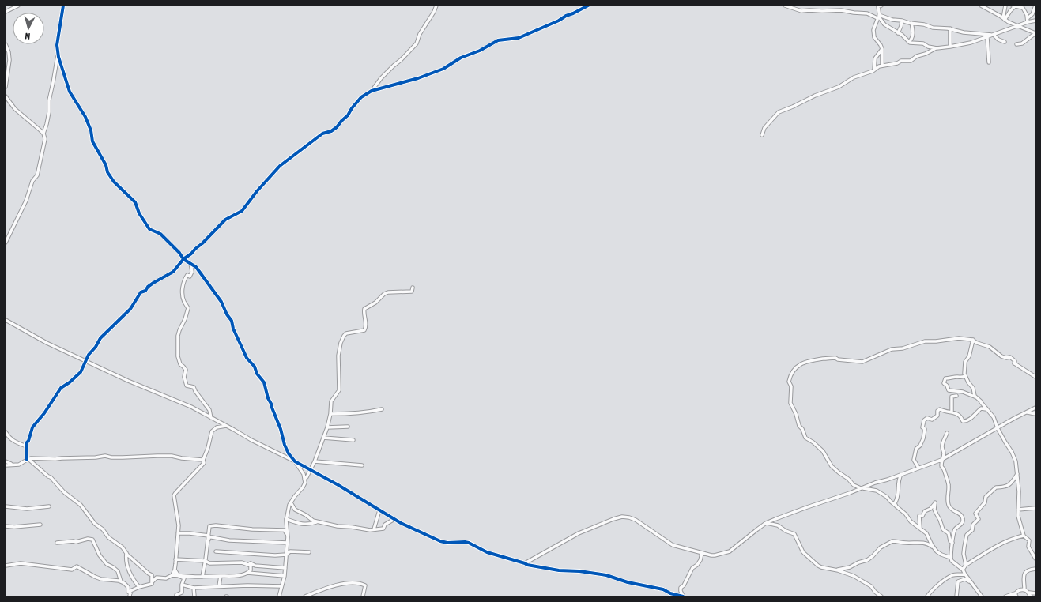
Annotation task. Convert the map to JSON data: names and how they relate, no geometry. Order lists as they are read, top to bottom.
{
  "north": "bottom"
}
